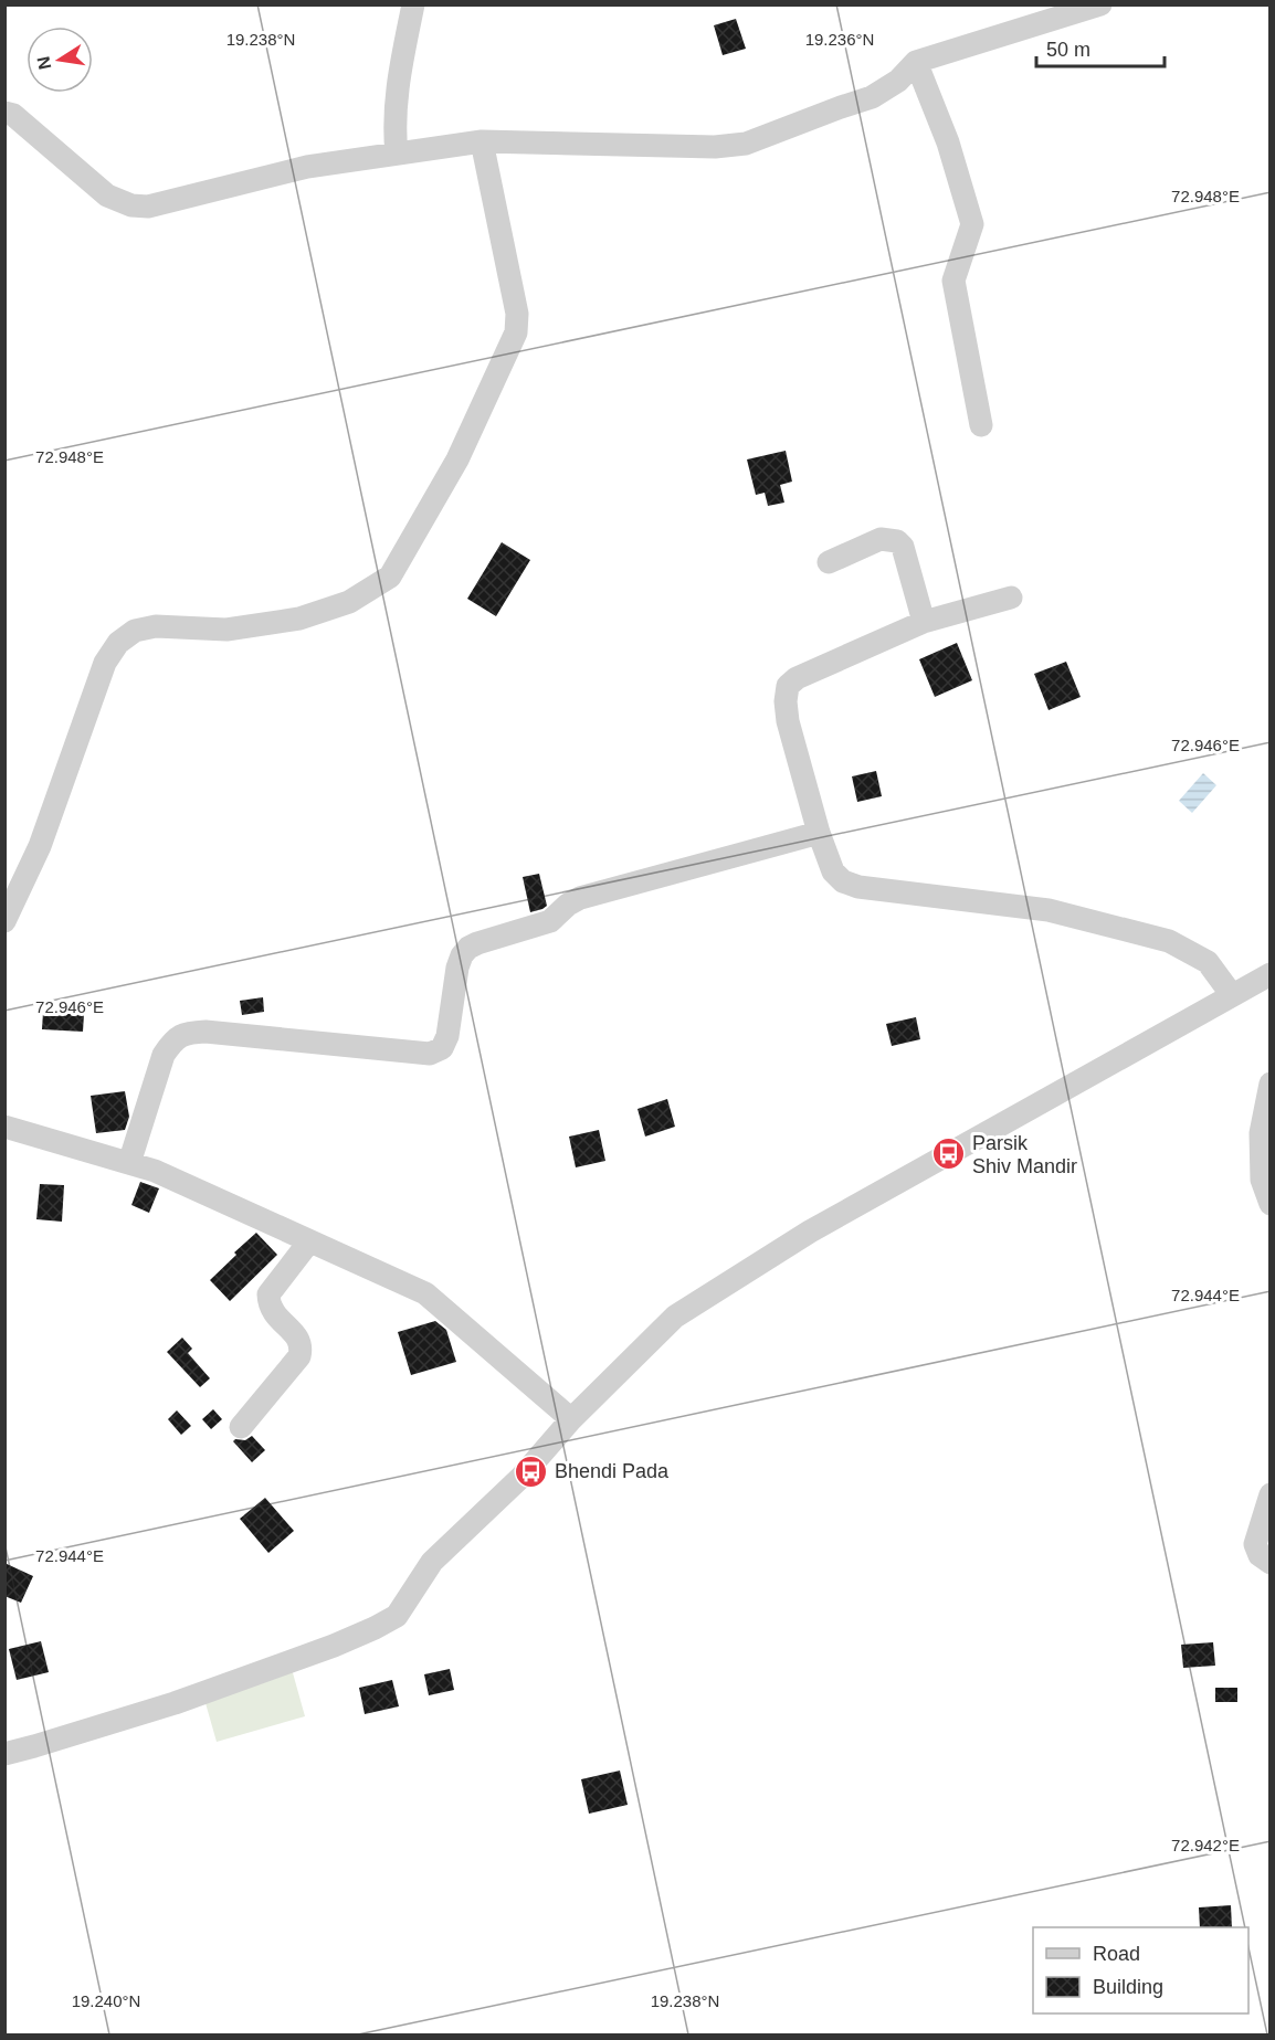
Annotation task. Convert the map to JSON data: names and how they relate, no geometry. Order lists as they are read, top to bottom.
{
  "places": {
    "bus stop": ["Parsik Shiv Mandir", "Bhendi Pada"]
  },
  "legend": ["Road", "Building"],
  "scale_bar": "50 m",
  "north": "left",
  "coordinates": [
    "19.238°N",
    "19.236°N",
    "72.948°E",
    "72.946°E",
    "72.944°E",
    "72.942°E",
    "19.240°N"
  ]
}
